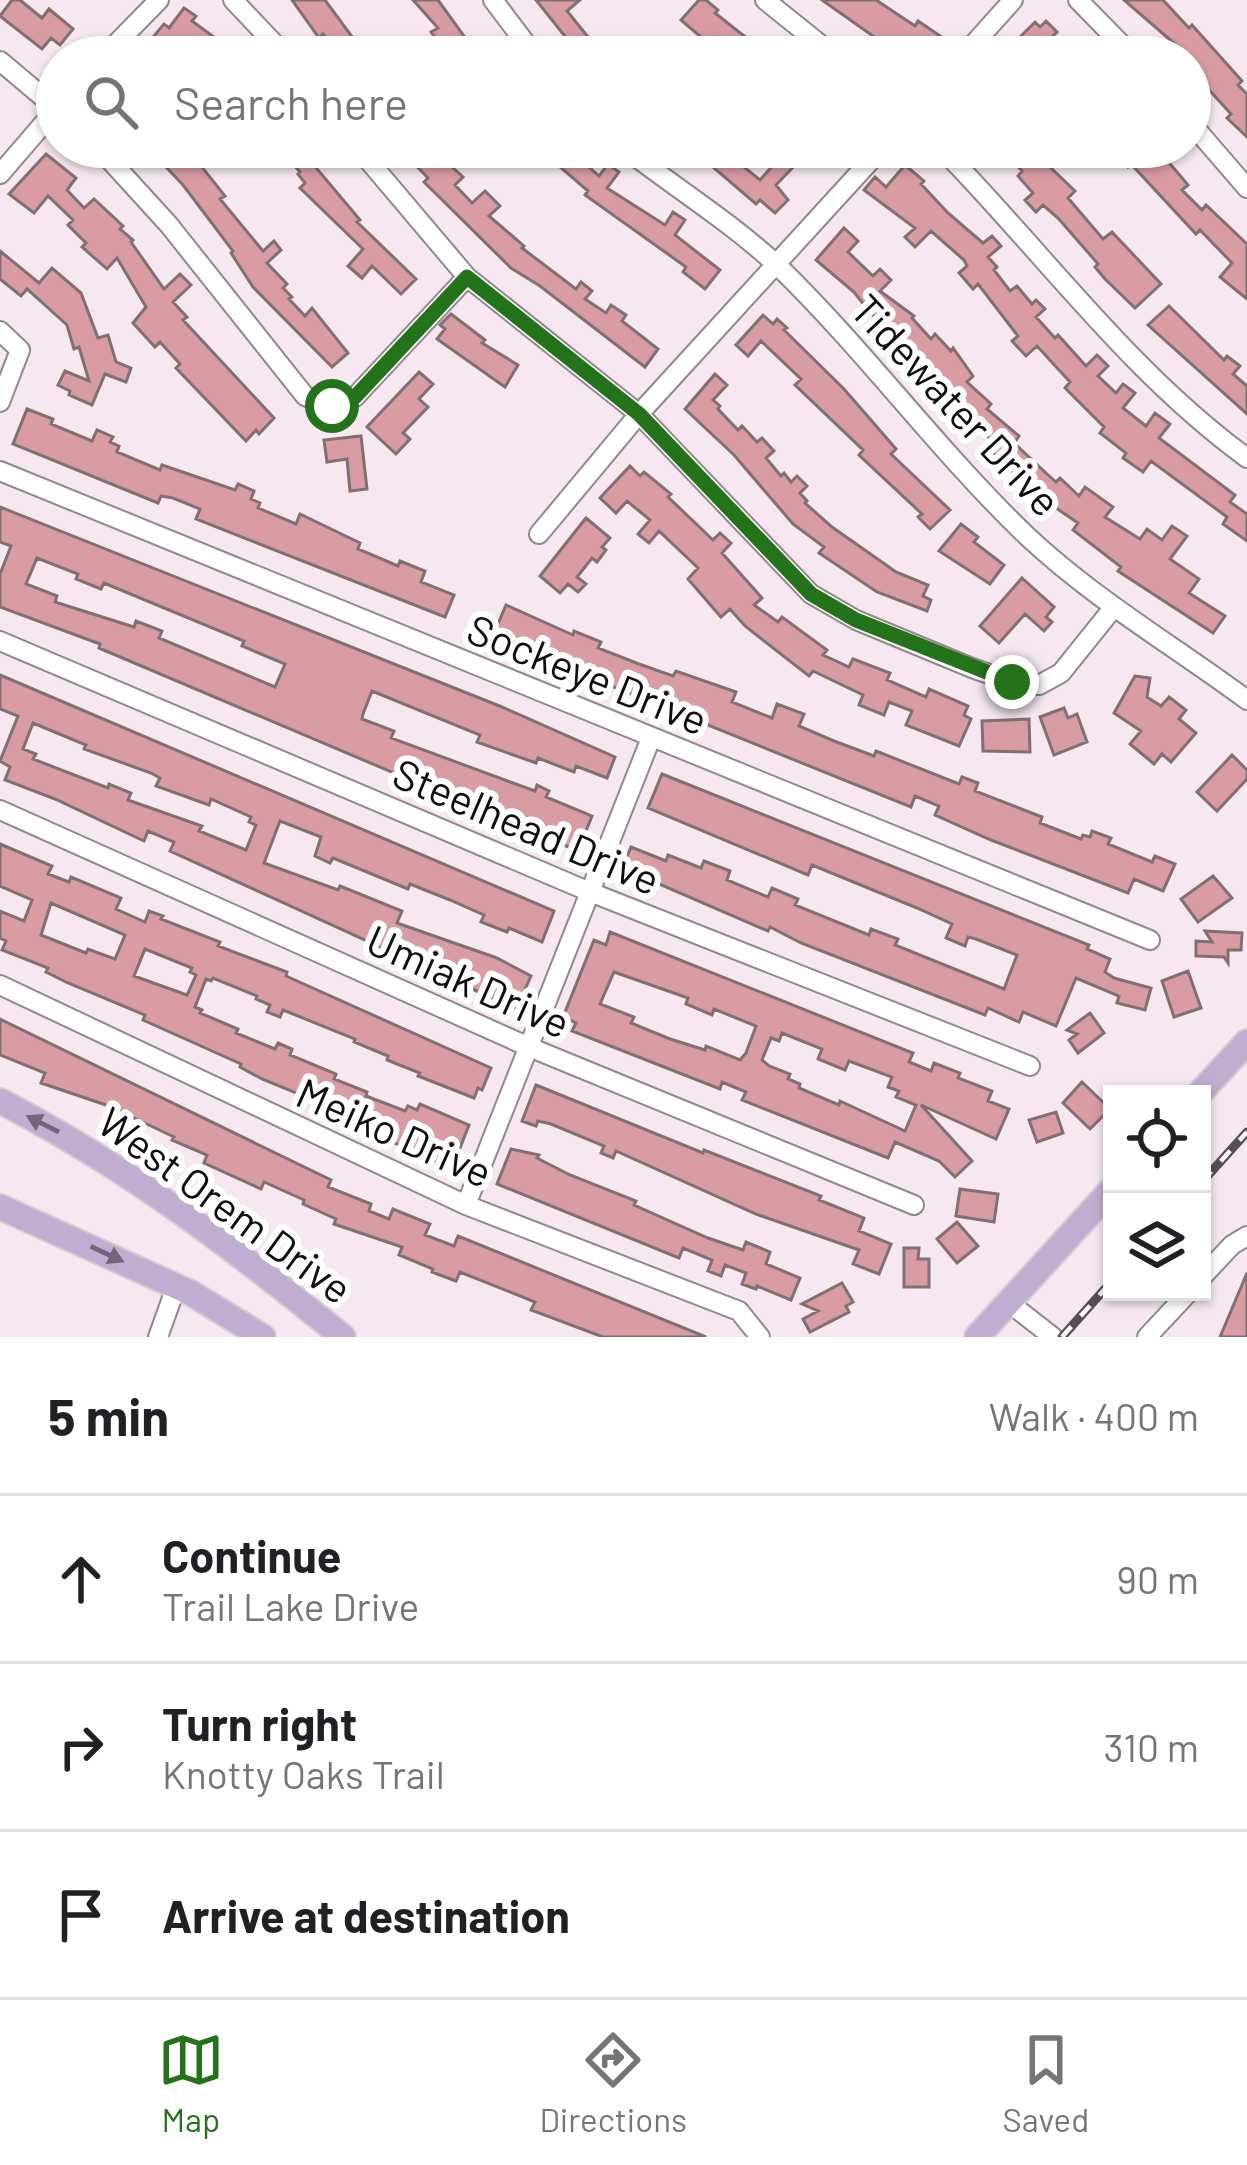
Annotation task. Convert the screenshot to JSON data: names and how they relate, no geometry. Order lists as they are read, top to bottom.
{
  "streets": {
    "main road": ["West Orem Drive"],
    "street": [
      "Tidewater Drive",
      "Sockeye Drive",
      "Steelhead Drive",
      "Umiak Drive",
      "Meiko Drive"
    ]
  },
  "page": {
    "search": "Search here",
    "heading": ["5 min", "Walk · 400 m"],
    "list": [
      ["Continue", "Trail Lake Drive", "90 m"],
      ["Turn right", "Knotty Oaks Trail", "310 m"],
      "Arrive at destination"
    ],
    "nav": ["Map", "Directions", "Saved"]
  }
}
